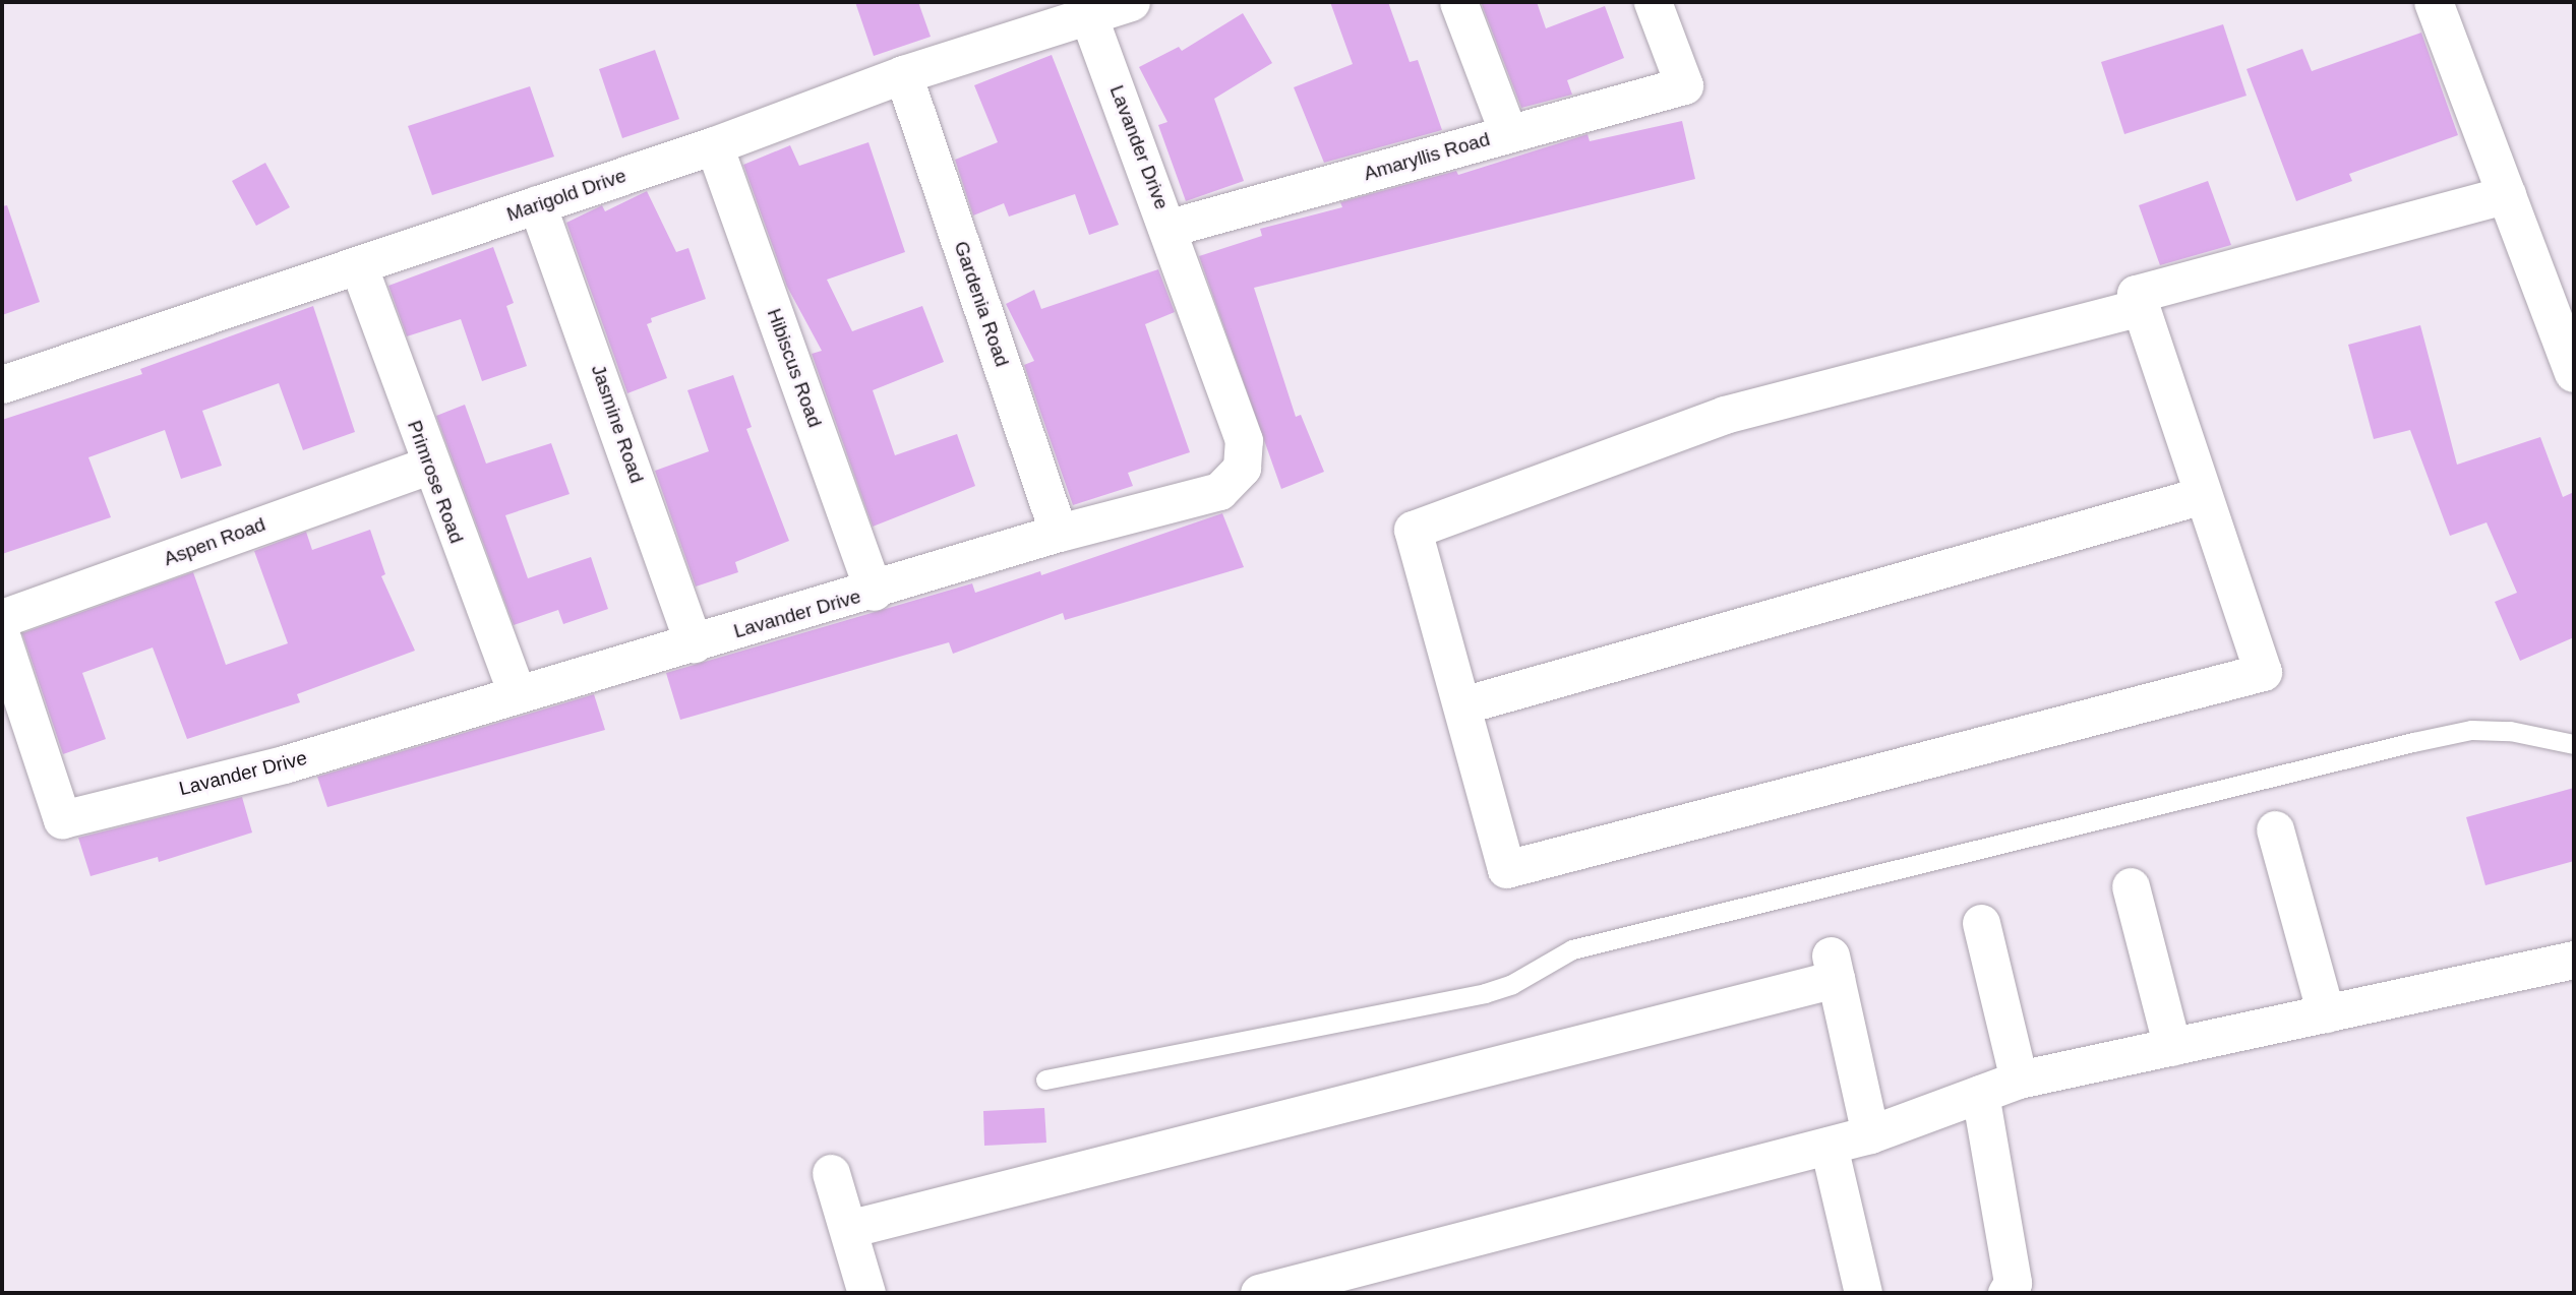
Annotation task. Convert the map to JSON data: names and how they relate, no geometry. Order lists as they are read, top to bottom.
{
  "streets": {
    "street": [
      "Lavander Drive",
      "Amaryllis Road",
      "Marigold Drive",
      "Gardenia Road",
      "Hibiscus Road",
      "Jasmine Road",
      "Primrose Road",
      "Aspen Road"
    ]
  },
  "crossings": [
    ["Lavander Drive", "Amaryllis Road"],
    ["Lavander Drive", "Marigold Drive"],
    ["Lavander Drive", "Gardenia Road"],
    ["Lavander Drive", "Hibiscus Road"],
    ["Lavander Drive", "Jasmine Road"],
    ["Lavander Drive", "Primrose Road"],
    ["Marigold Drive", "Gardenia Road"],
    ["Marigold Drive", "Hibiscus Road"],
    ["Marigold Drive", "Jasmine Road"],
    ["Marigold Drive", "Primrose Road"],
    ["Primrose Road", "Aspen Road"]
  ]
}
